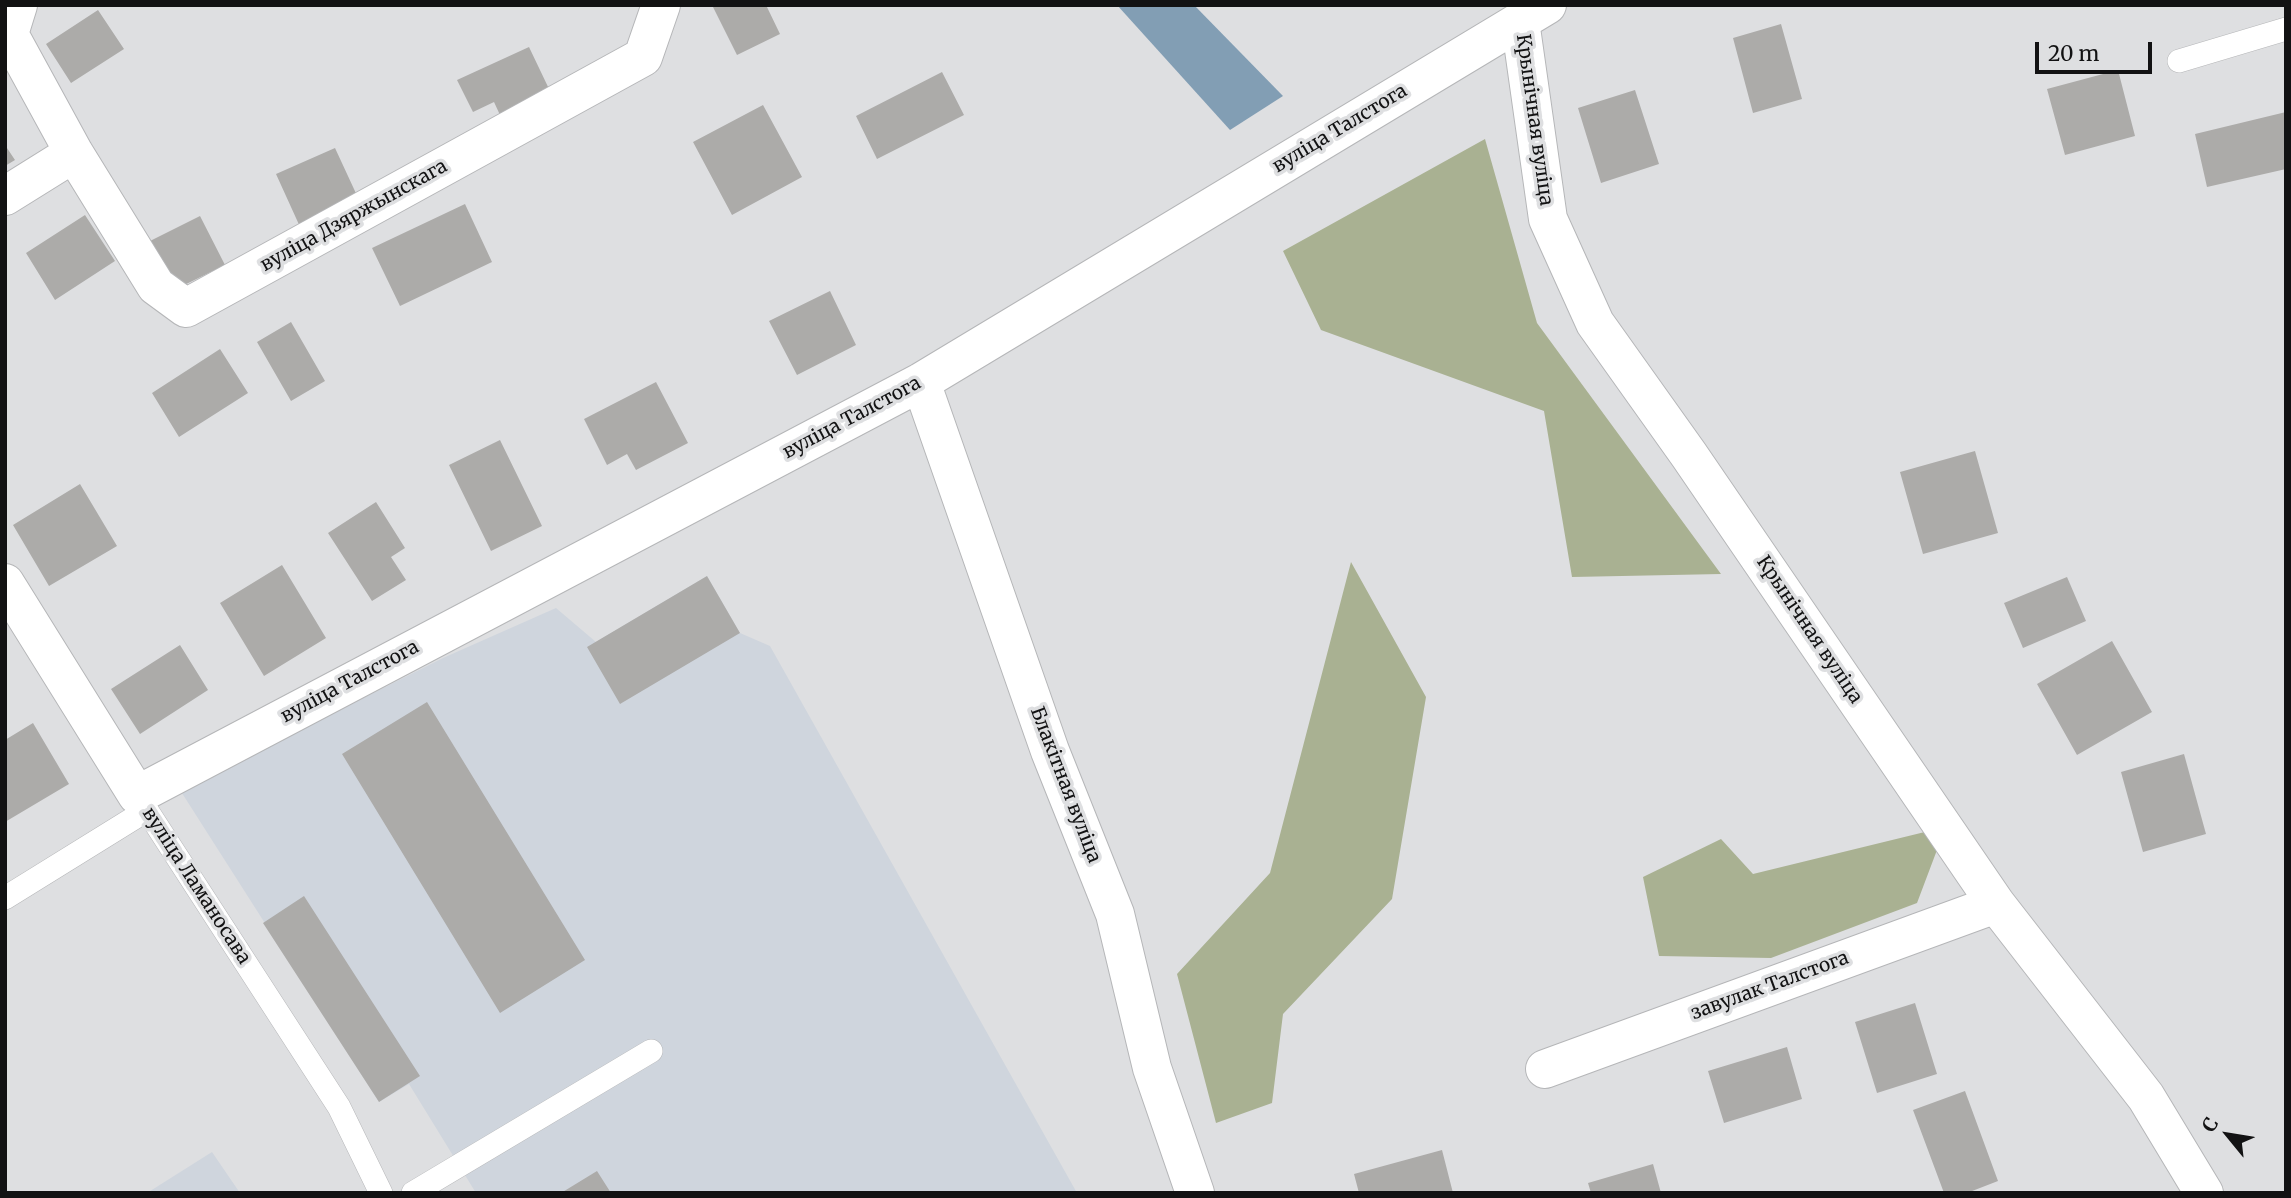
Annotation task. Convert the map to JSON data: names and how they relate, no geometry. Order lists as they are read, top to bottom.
{
  "streets": {
    "street": [
      "Крынічная вуліца",
      "вуліца Талстога",
      "вуліца Дзяржынскага",
      "Блакітная вуліца",
      "вуліца Ламаносава",
      "завулак Талстога"
    ]
  },
  "crossings": [
    ["Крынічная вуліца", "вуліца Талстога"],
    ["Крынічная вуліца", "завулак Талстога"],
    ["вуліца Талстога", "Блакітная вуліца"],
    ["вуліца Талстога", "вуліца Ламаносава"]
  ],
  "scale_bar": "20 m",
  "north": "top left"
}
